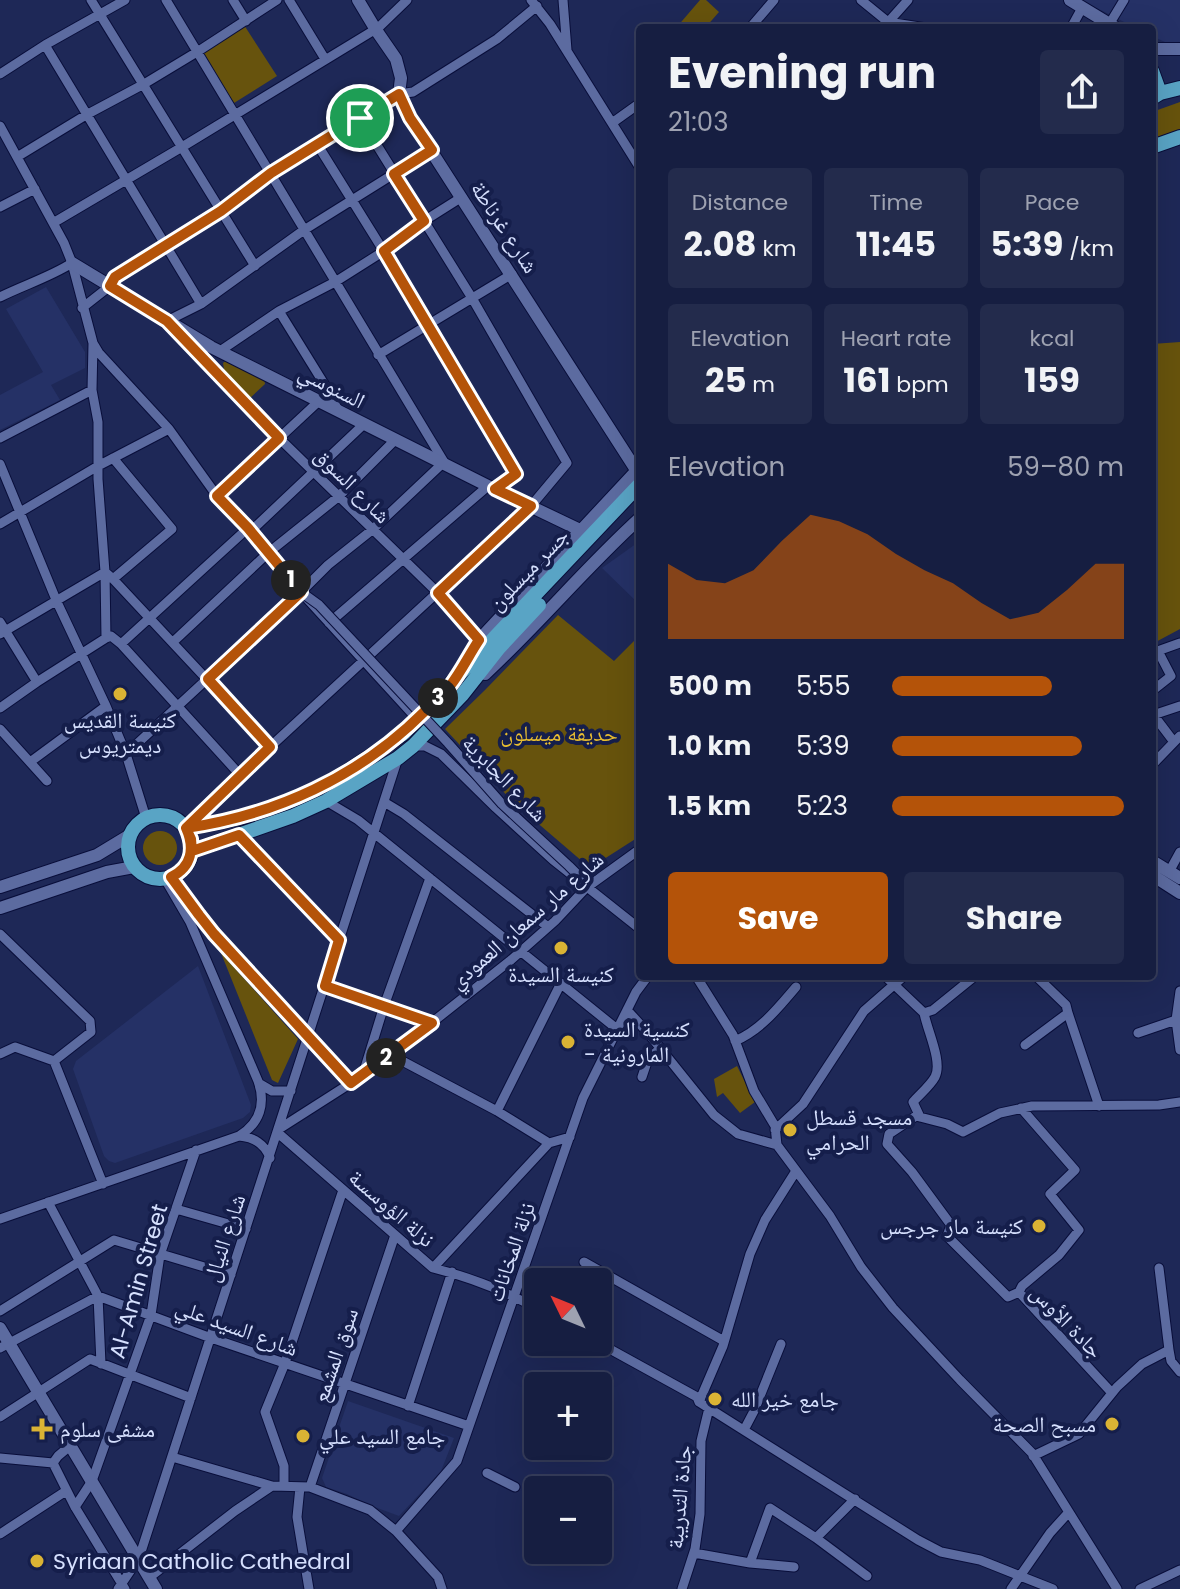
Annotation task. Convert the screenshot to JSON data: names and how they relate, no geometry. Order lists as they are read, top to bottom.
{
  "streets": {
    "main road": ["شارع غرناطة", "السنوسي", "جسر ميسلون"],
    "street": [
      "شارع السوق",
      "شارع الجابرية",
      "شارع مار سمعان العمودي",
      "نزلة الؤوسسة",
      "شارع النيال",
      "نزلة المخانات",
      "Al-Amin Street",
      "جادة الأوس",
      "شارع السيد علي",
      "سوق المشمع",
      "جادة التدريبة"
    ]
  },
  "crossings": [
    ["السنوسي", "شارع السوق"],
    ["شارع الجابرية", "شارع مار سمعان العمودي"],
    ["شارع مار سمعان العمودي", "نزلة الؤوسسة"],
    ["شارع مار سمعان العمودي", "شارع النيال"],
    ["نزلة الؤوسسة", "شارع النيال"],
    ["نزلة الؤوسسة", "نزلة المخانات"],
    ["نزلة الؤوسسة", "سوق المشمع"],
    ["شارع النيال", "شارع السيد علي"],
    ["نزلة المخانات", "شارع السيد علي"],
    ["Al-Amin Street", "شارع السيد علي"],
    ["شارع السيد علي", "سوق المشمع"]
  ],
  "parks": ["حديقة ميسلون"],
  "places": {
    "other": [
      "كنيسة القديس ديمتريوس",
      "كنيسة السيدة",
      "كنسية السيدة - المارونية",
      "مسجد قسطل الحرامي",
      "كنيسة مار جرجس",
      "جامع خير الله",
      "مسبح الصحة",
      "جامع السيد علي",
      "Syriaan Catholic Cathedral"
    ],
    "health": ["مشفى سلوم"]
  },
  "north": "top left",
  "page": {
    "heading": ["Evening run", "21:03"],
    "stats": [
      ["Distance", "2.08 km"],
      ["Time", "11:45"],
      ["Pace", "5:39 /km"],
      ["Elevation", "25 m"],
      ["Heart rate", "161 bpm"],
      ["kcal", "159"]
    ],
    "chart": ["Elevation", "59–80 m"],
    "pins": ["1", "3", "2"],
    "list": [
      {
        "name": "500 m",
        "note": "5:55"
      },
      {
        "name": "1.0 km",
        "note": "5:39"
      },
      {
        "name": "1.5 km",
        "note": "5:23"
      }
    ],
    "buttons": ["Save", "Share"],
    "map_buttons": ["+", "−"]
  }
}
